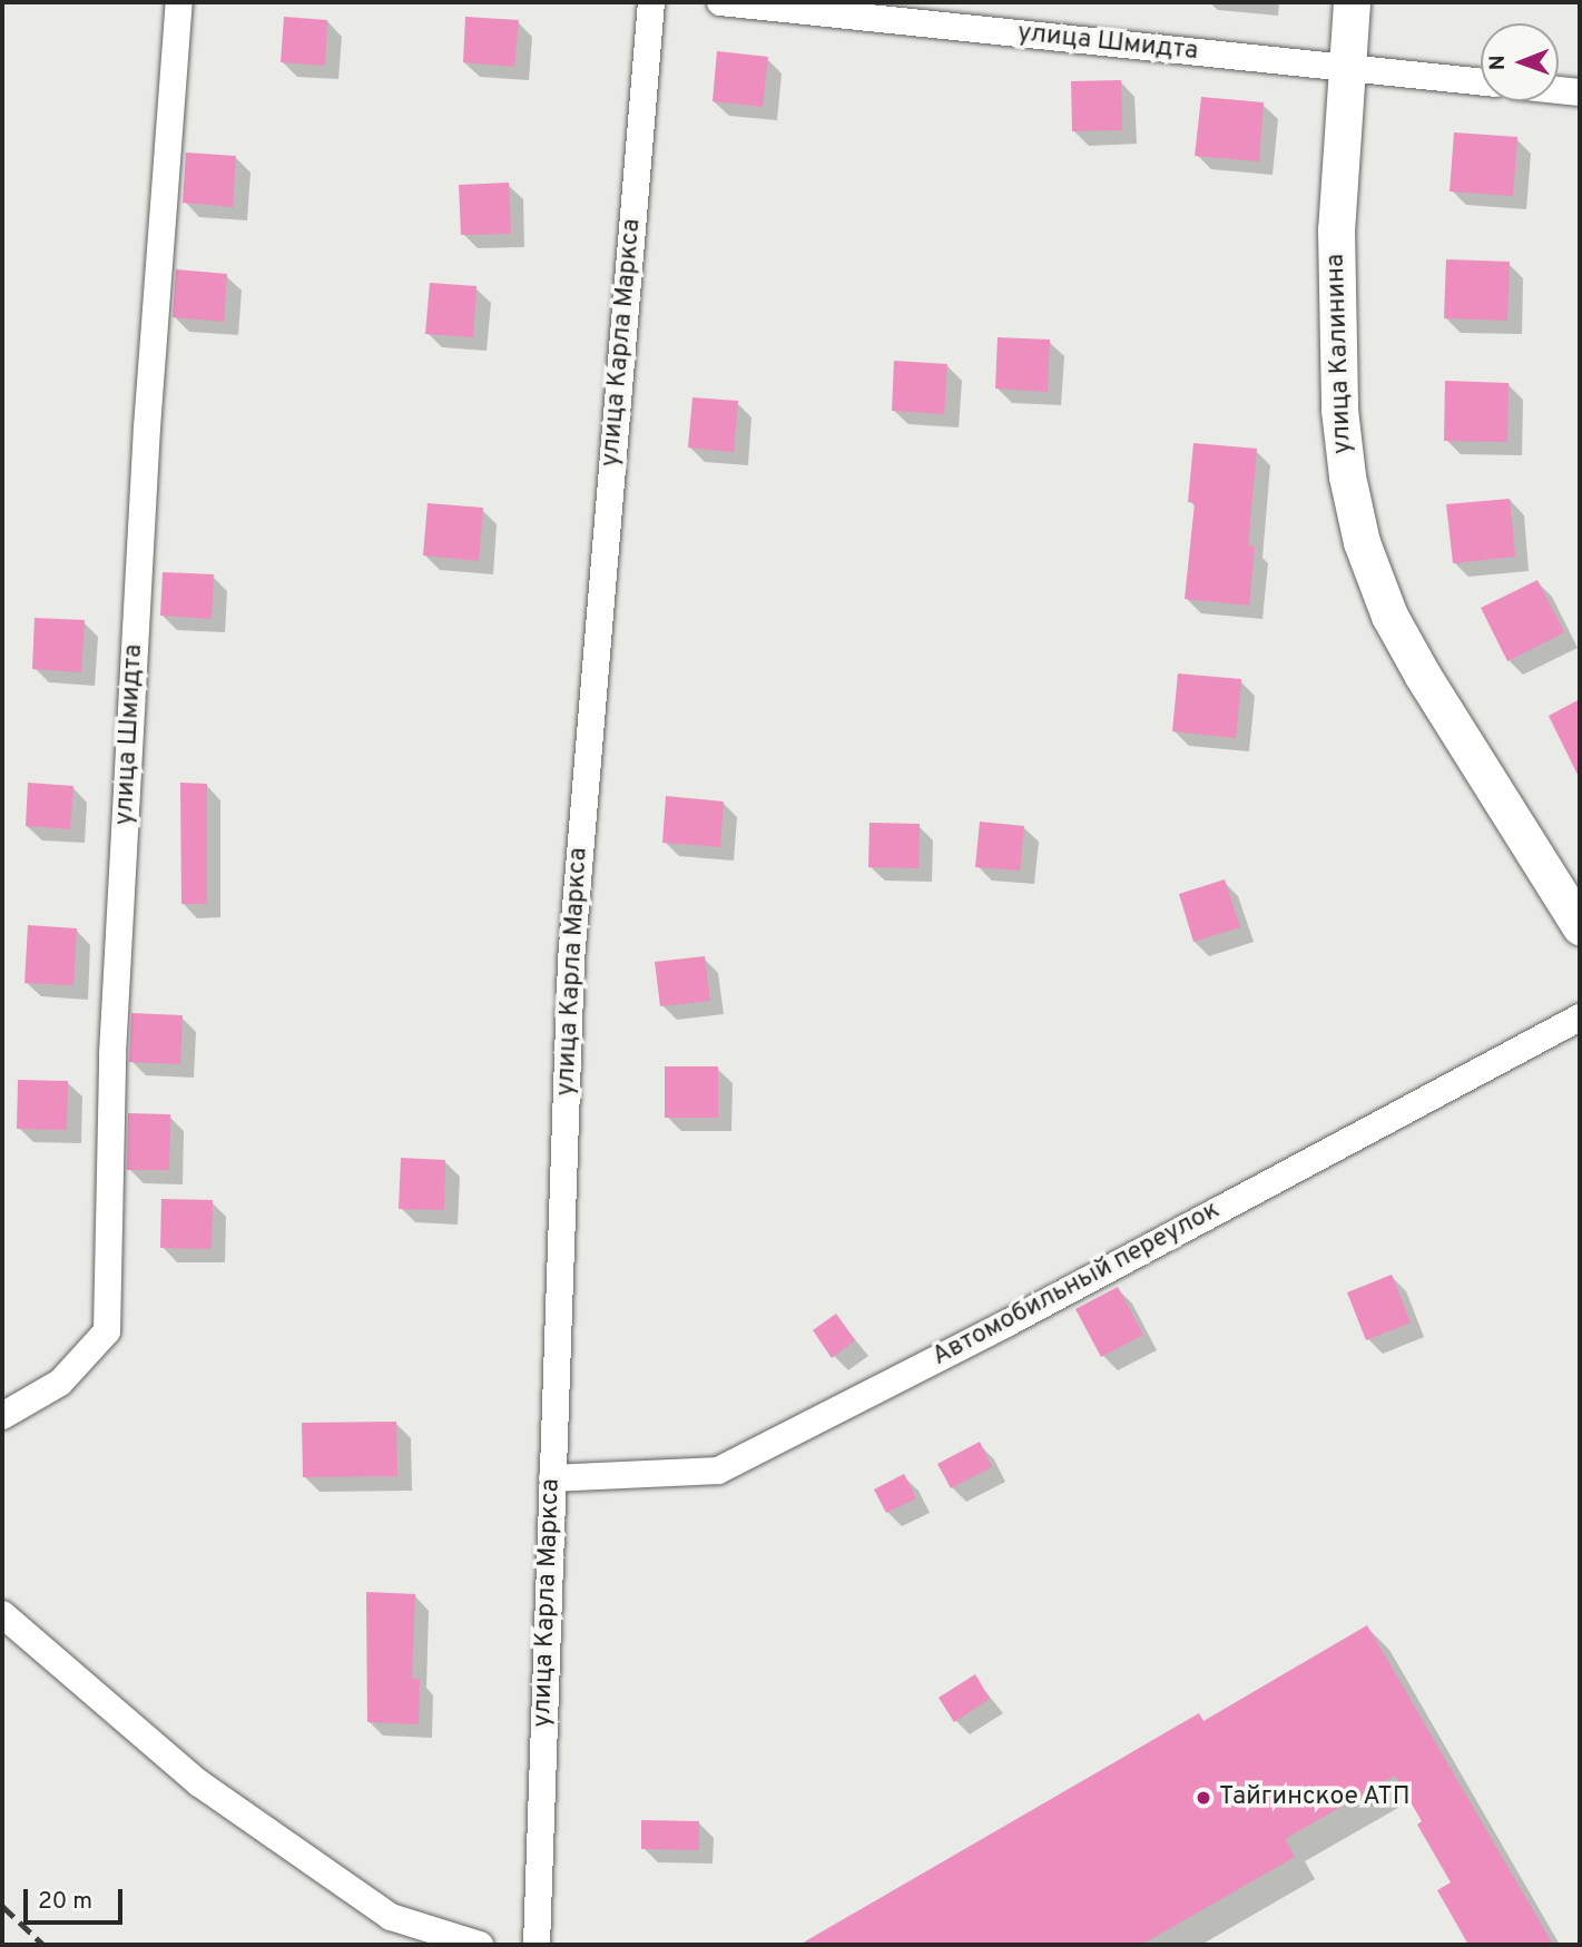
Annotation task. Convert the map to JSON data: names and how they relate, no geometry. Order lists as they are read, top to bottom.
{
  "streets": {
    "main road": ["улица Калинина"],
    "street": ["улица Шмидта", "улица Карла Маркса", "Автомобильный переулок"]
  },
  "crossings": [
    ["улица Шмидта", "улица Калинина"],
    ["улица Карла Маркса", "Автомобильный переулок"]
  ],
  "places": ["Тайгинское АТП"],
  "scale_bar": "20 m",
  "north": "left"
}
